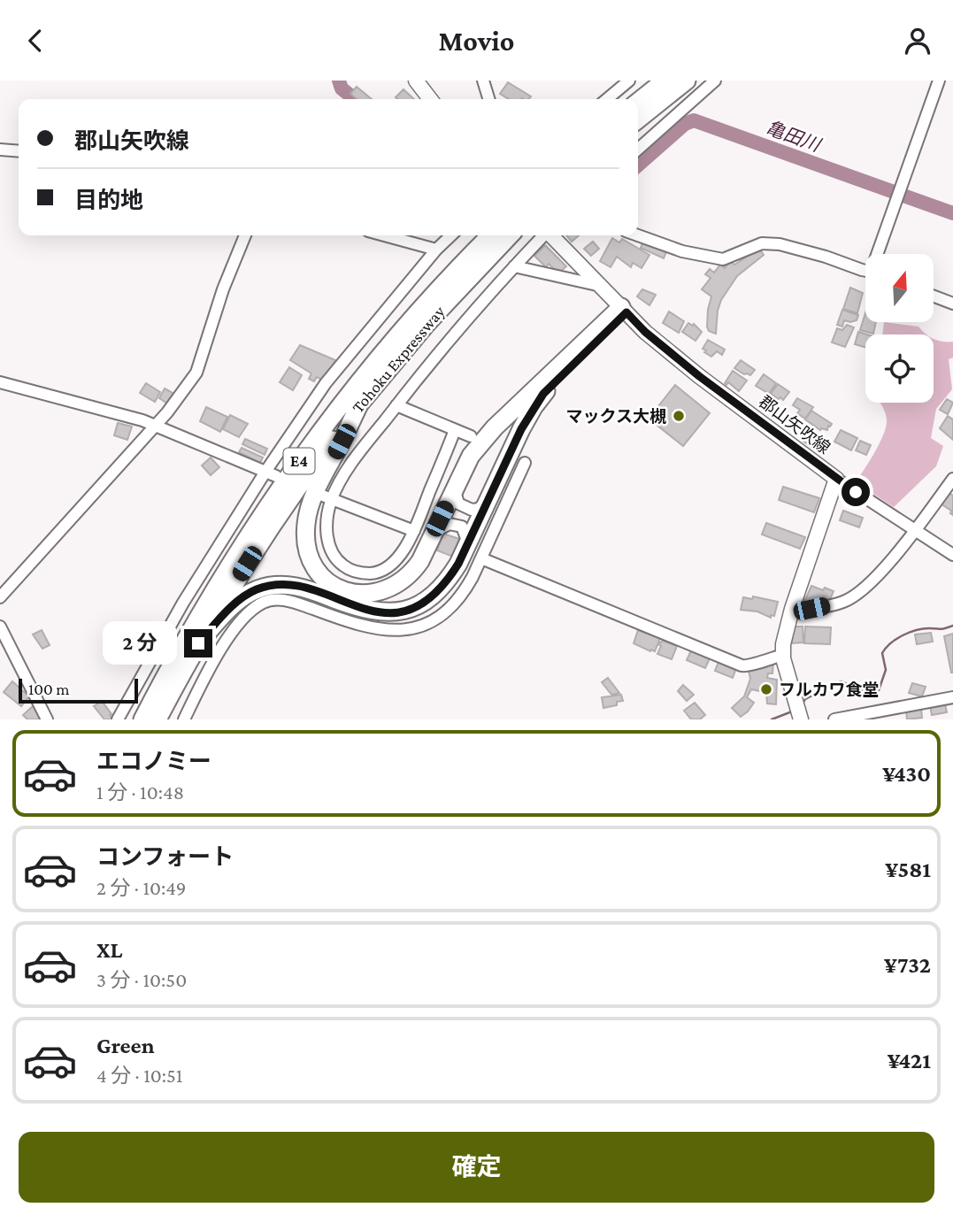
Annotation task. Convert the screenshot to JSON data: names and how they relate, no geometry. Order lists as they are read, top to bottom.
{
  "streets": {
    "highway": ["Tohoku Expressway", "E4"],
    "main road": ["郡山矢吹線"]
  },
  "water": ["亀田川"],
  "places": ["マックス大槻", "フルカワ食堂"],
  "scale_bar": "100 m",
  "north": "top",
  "page": {
    "header": "Movio",
    "banner": ["郡山矢吹線", "目的地"],
    "bubble": "2 分",
    "scale": "100 m",
    "list": [
      {
        "name": "エコノミー",
        "note": "1 分 · 10:48",
        "value": "¥430"
      },
      {
        "name": "コンフォート",
        "note": "2 分 · 10:49",
        "value": "¥581"
      },
      {
        "name": "XL",
        "note": "3 分 · 10:50",
        "value": "¥732"
      },
      {
        "name": "Green",
        "note": "4 分 · 10:51",
        "value": "¥421"
      }
    ],
    "buttons": "確定"
  }
}
